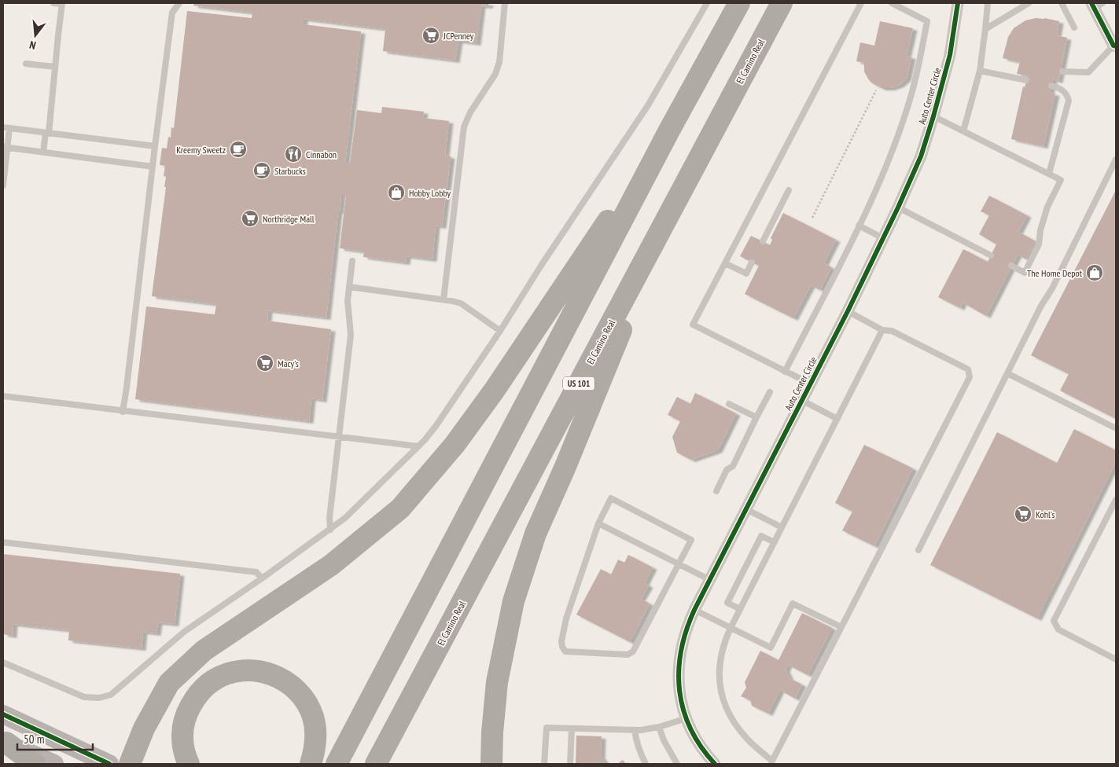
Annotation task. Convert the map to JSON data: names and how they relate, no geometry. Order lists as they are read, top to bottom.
{
  "streets": {
    "highway": ["El Camino Real", "US 101"],
    "street": ["Auto Center Circle"]
  },
  "places": {
    "supermarket": [
      "JCPenney",
      "Northridge Mall",
      "Macy's",
      "Kohl's"
    ],
    "cafe": ["Kreemy Sweetz", "Starbucks"],
    "restaurant": ["Cinnabon"],
    "shop": ["Hobby Lobby", "The Home Depot"]
  },
  "scale_bar": "50 m",
  "north": "bottom"
}
